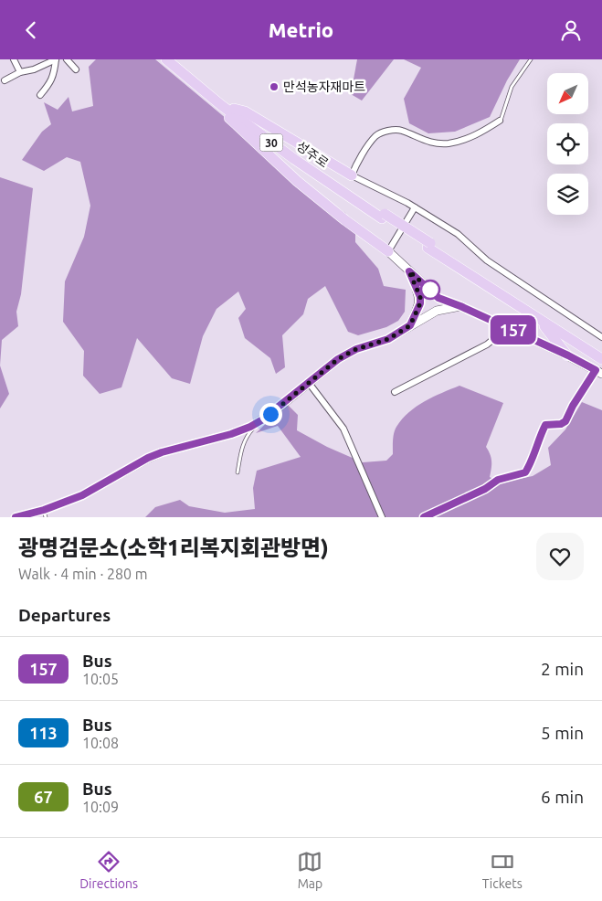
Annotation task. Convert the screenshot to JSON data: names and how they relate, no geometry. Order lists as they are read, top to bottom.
{
  "streets": {
    "highway": ["30", "성주로"]
  },
  "crossings": [
    ["30", "성주로"]
  ],
  "places": ["만석농자재마트"],
  "lines": ["bus line 157"],
  "north": "bottom left",
  "page": {
    "header": "Metrio",
    "on_map": "157",
    "heading": [
      ["광명검문소(소학1리복지회관방면)", "Walk · 4 min · 280 m"],
      "Departures"
    ],
    "list": [
      {
        "mark": "157",
        "name": "Bus",
        "note": "10:05",
        "value": "2 min"
      },
      {
        "mark": "113",
        "name": "Bus",
        "note": "10:08",
        "value": "5 min"
      },
      {
        "mark": "67",
        "name": "Bus",
        "note": "10:09",
        "value": "6 min"
      }
    ],
    "tabs": ["Directions", "Map", "Tickets"]
  }
}
